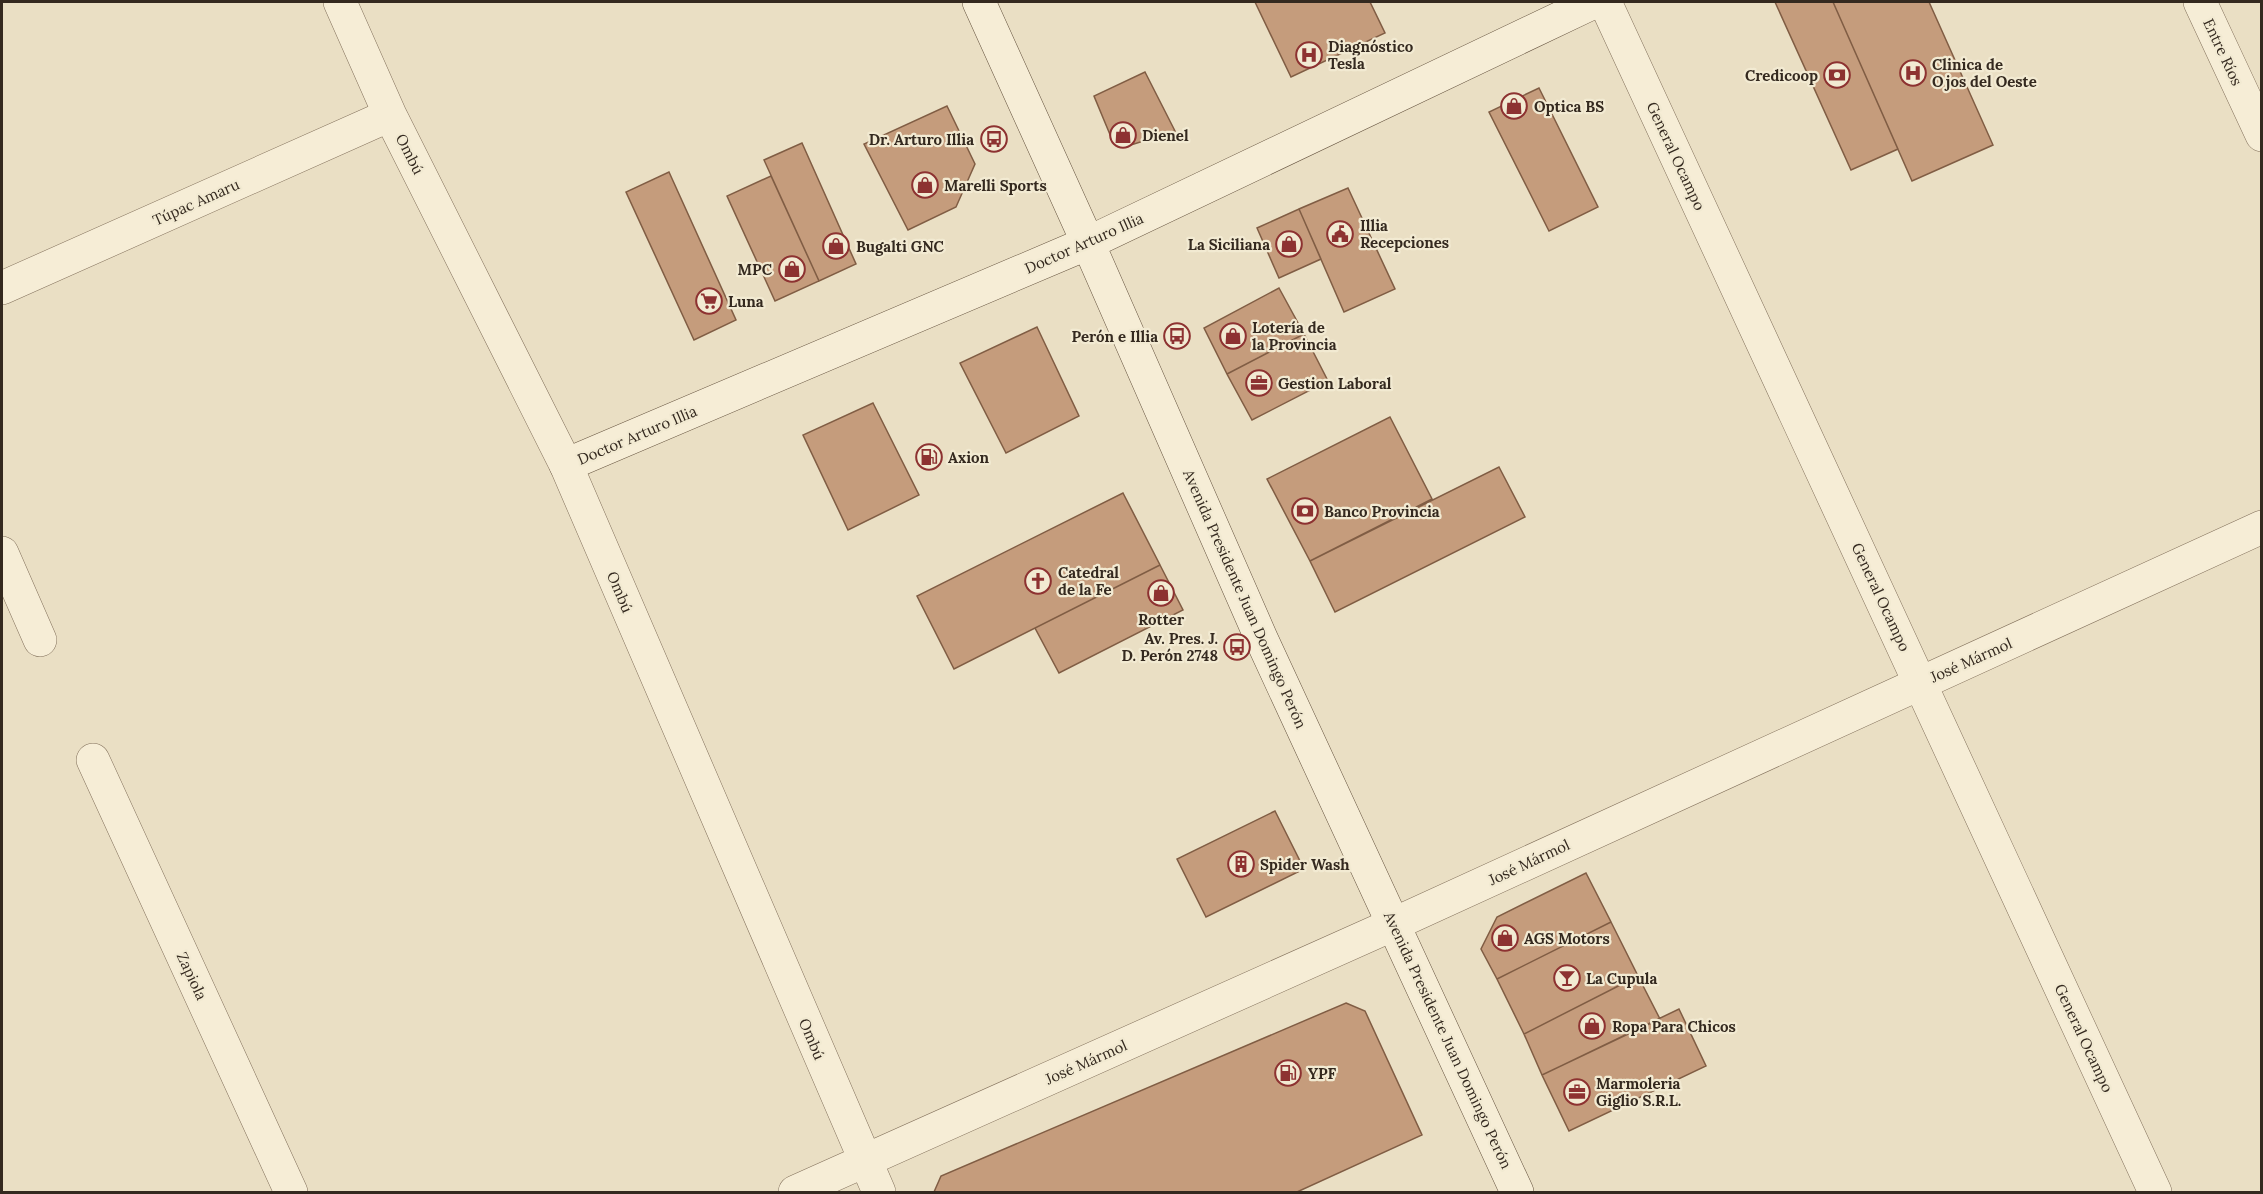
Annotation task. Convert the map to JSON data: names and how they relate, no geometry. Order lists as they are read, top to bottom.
{
  "streets": {
    "street": [
      "Entre Ríos",
      "Ombú",
      "General Ocampo",
      "Túpac Amaru",
      "Doctor Arturo Illia",
      "Avenida Presidente Juan Domingo Perón",
      "José Mármol",
      "Zapiola"
    ]
  },
  "crossings": [
    ["Ombú", "Túpac Amaru"],
    ["Ombú", "Doctor Arturo Illia"],
    ["Ombú", "José Mármol"],
    ["General Ocampo", "José Mármol"],
    ["Doctor Arturo Illia", "Avenida Presidente Juan Domingo Perón"],
    ["Avenida Presidente Juan Domingo Perón", "José Mármol"]
  ],
  "places": {
    "hospital": ["Diagnóstico Tesla", "Clinica de Ojos del Oeste"],
    "bank": ["Credicoop", "Banco Provincia"],
    "shop": [
      "Optica BS",
      "Dienel",
      "Marelli Sports",
      "La Siciliana",
      "Bugalti GNC",
      "MPC",
      "Lotería de la Provincia",
      "Rotter",
      "AGS Motors",
      "Ropa Para Chicos"
    ],
    "bus stop": ["Dr. Arturo Illia", "Perón e Illia", "Av. Pres. J. D. Perón 2748"],
    "public building": ["Illia Recepciones"],
    "supermarket": ["Luna"],
    "office": ["Gestion Laboral", "Marmoleria Giglio S.R.L."],
    "fuel station": ["Axion", "YPF"],
    "church": ["Catedral de la Fe"],
    "building": ["Spider Wash"],
    "bar": ["La Cupula"]
  }
}
